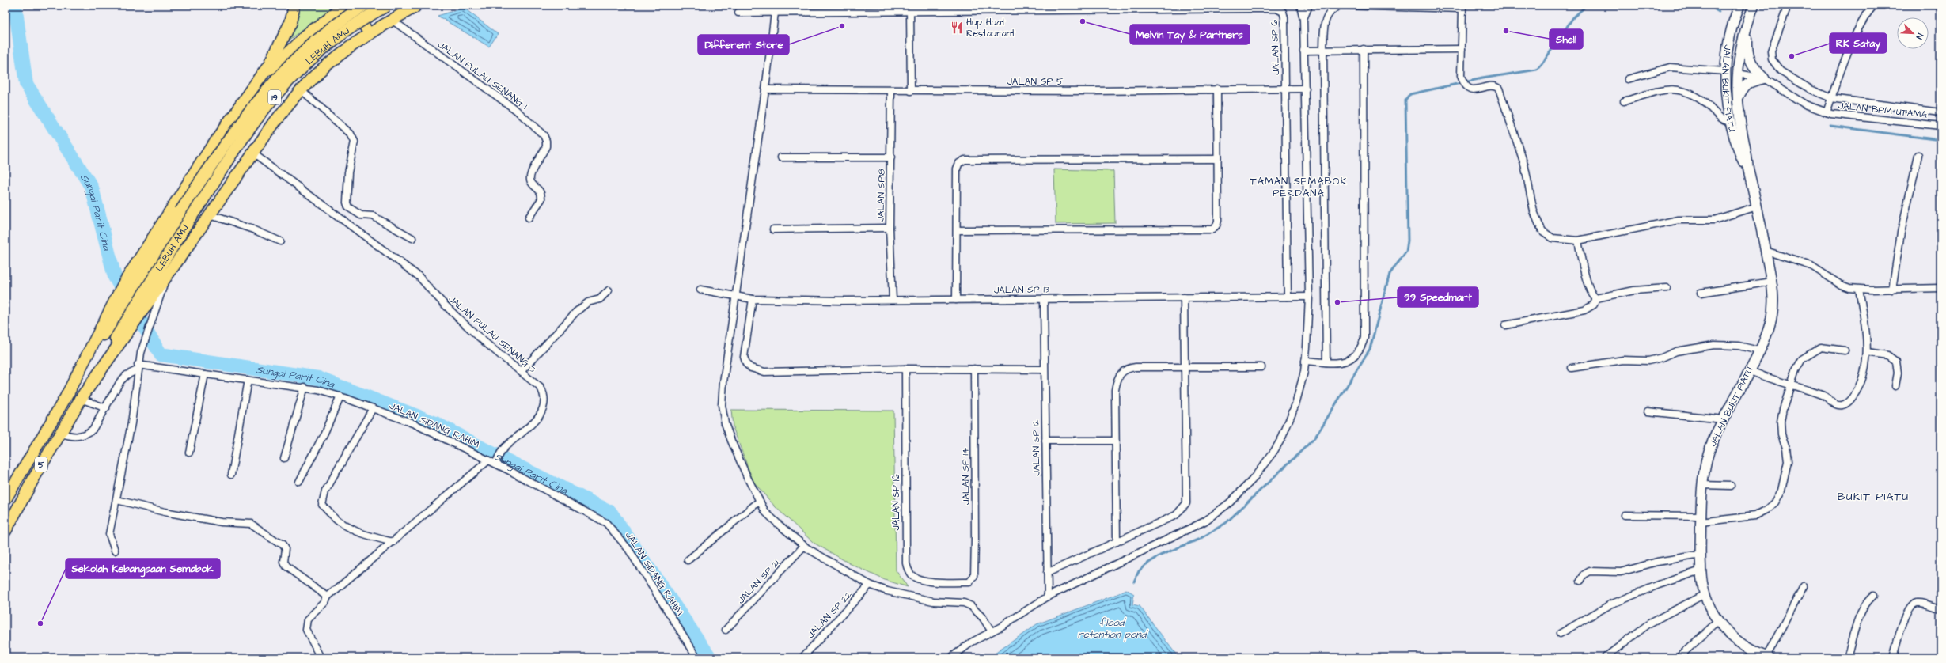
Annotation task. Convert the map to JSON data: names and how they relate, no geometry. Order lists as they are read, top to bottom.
{
  "streets": {
    "highway": ["LEBUH AMJ", "19", "5"],
    "main road": ["JALAN BUKIT PIATU"],
    "street": [
      "JALAN SP 6",
      "JALAN PULAU SENANG 1",
      "JALAN SP 5",
      "JALAN BPM UTAMA",
      "JALAN SP18",
      "JALAN SP 13",
      "JALAN PULAU SENANG 3",
      "JALAN SIDANG RAHIM",
      "JALAN SP 12",
      "JALAN SP 14",
      "JALAN SP 16",
      "JALAN SP 21",
      "JALAN SP 22"
    ]
  },
  "crossings": [
    ["JALAN SP 6", "JALAN SP 5"],
    ["JALAN SP 6", "JALAN SP 13"],
    ["JALAN SP 5", "JALAN SP18"],
    ["JALAN BUKIT PIATU", "JALAN BPM UTAMA"],
    ["JALAN SP18", "JALAN SP 13"],
    ["JALAN SP 13", "JALAN SP 12"],
    ["JALAN PULAU SENANG 3", "JALAN SIDANG RAHIM"],
    ["JALAN SP 14", "JALAN SP 16"]
  ],
  "districts": ["TAMAN SEMABOK PERDANA", "BUKIT PIATU"],
  "water": ["Sungai Parit Cina", "flood retention pond"],
  "places": {
    "other": [
      "Melvin Tay & Partners",
      "Different Store",
      "Shell",
      "RK Satay",
      "99 Speedmart",
      "Sekolah Kebangsaan Semabok"
    ],
    "restaurant": ["Hup Huat Restaurant"]
  },
  "north": "bottom right"
}
